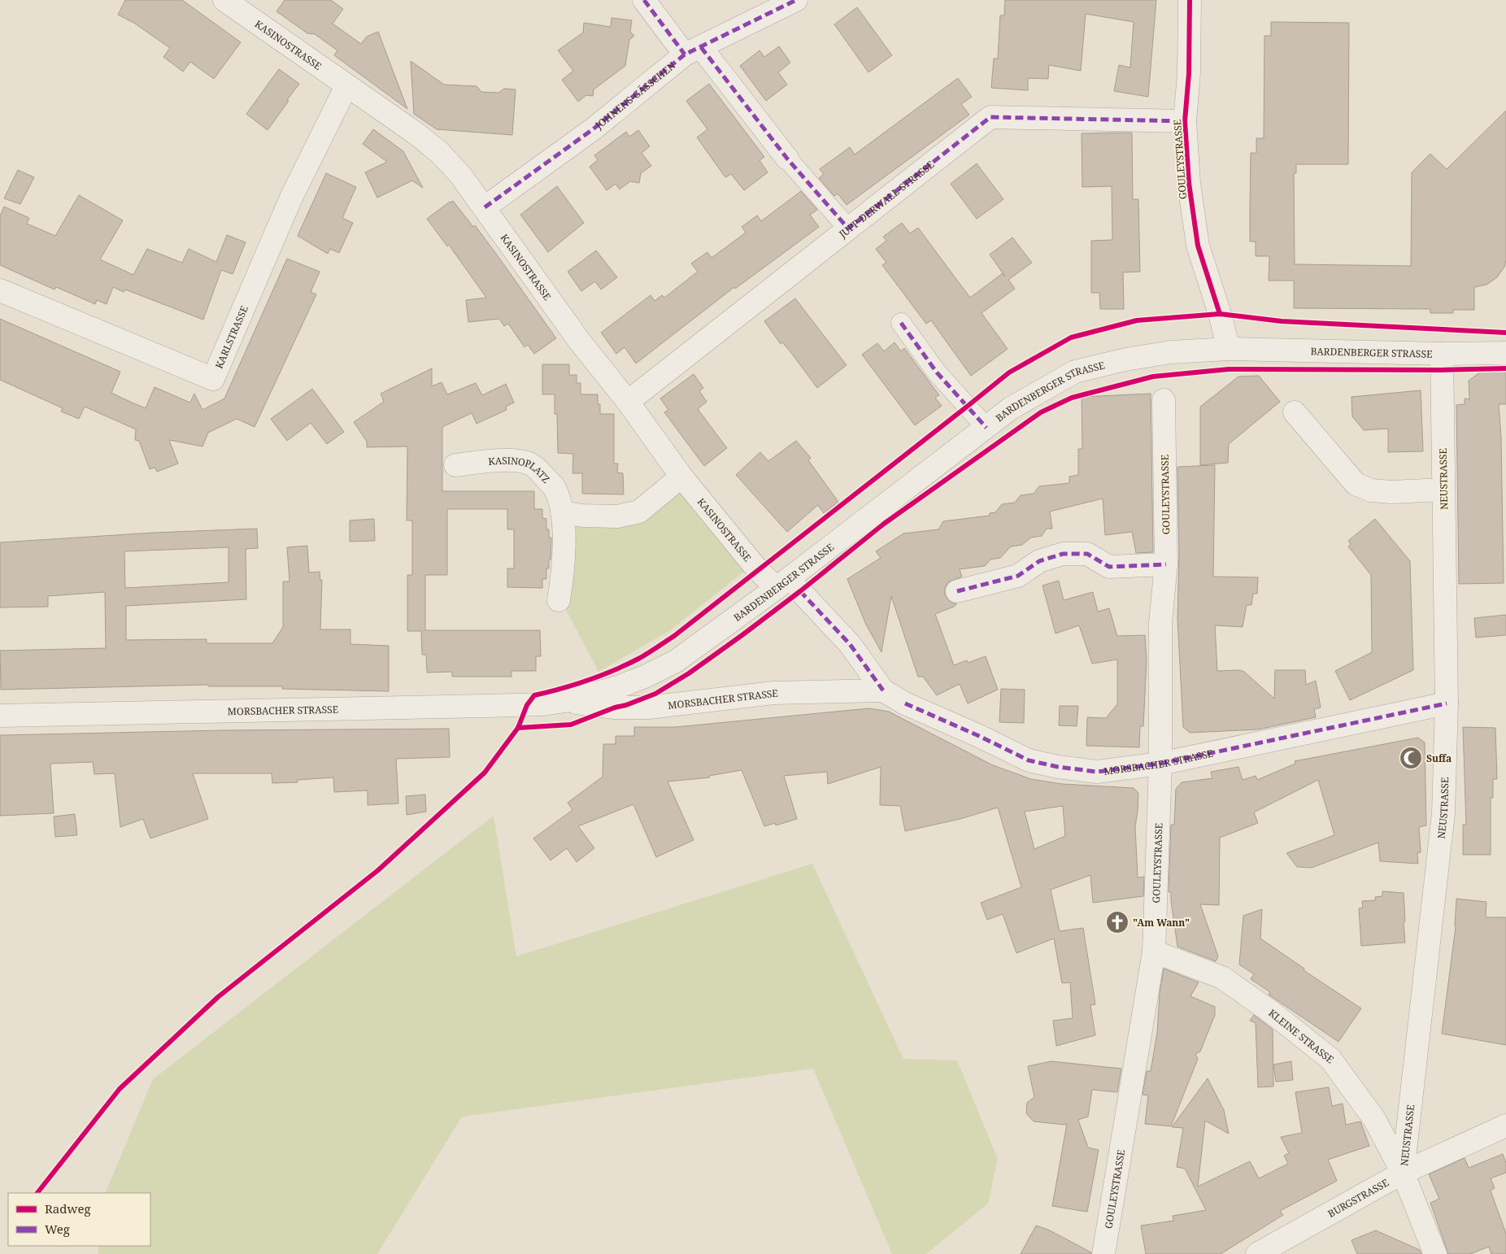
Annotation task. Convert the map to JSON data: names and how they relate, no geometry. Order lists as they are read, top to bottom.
{
  "streets": {
    "street": [
      "KASINOSTRASSE",
      "JOHNENS-GÄSSCHEN",
      "GOULEYSTRASSE",
      "JUPP-DERWALL-STRASSE",
      "KARLSTRASSE",
      "BARDENBERGER STRASSE",
      "KASINOPLATZ",
      "NEUSTRASSE",
      "MORSBACHER STRASSE",
      "KLEINE STRASSE",
      "BURGSTRASSE"
    ]
  },
  "crossings": [
    ["KASINOSTRASSE", "JOHNENS-GÄSSCHEN"],
    ["KASINOSTRASSE", "JUPP-DERWALL-STRASSE"],
    ["KASINOSTRASSE", "KARLSTRASSE"],
    ["KASINOSTRASSE", "BARDENBERGER STRASSE"],
    ["GOULEYSTRASSE", "JUPP-DERWALL-STRASSE"],
    ["GOULEYSTRASSE", "BARDENBERGER STRASSE"],
    ["GOULEYSTRASSE", "MORSBACHER STRASSE"],
    ["GOULEYSTRASSE", "KLEINE STRASSE"],
    ["BARDENBERGER STRASSE", "NEUSTRASSE"],
    ["BARDENBERGER STRASSE", "MORSBACHER STRASSE"],
    ["NEUSTRASSE", "MORSBACHER STRASSE"],
    ["NEUSTRASSE", "KLEINE STRASSE"],
    ["NEUSTRASSE", "BURGSTRASSE"],
    ["KLEINE STRASSE", "BURGSTRASSE"]
  ],
  "places": {
    "mosque": ["Suffa"],
    "church": ["\"Am Wann\""]
  },
  "legend": ["Radweg", "Weg"]
}
